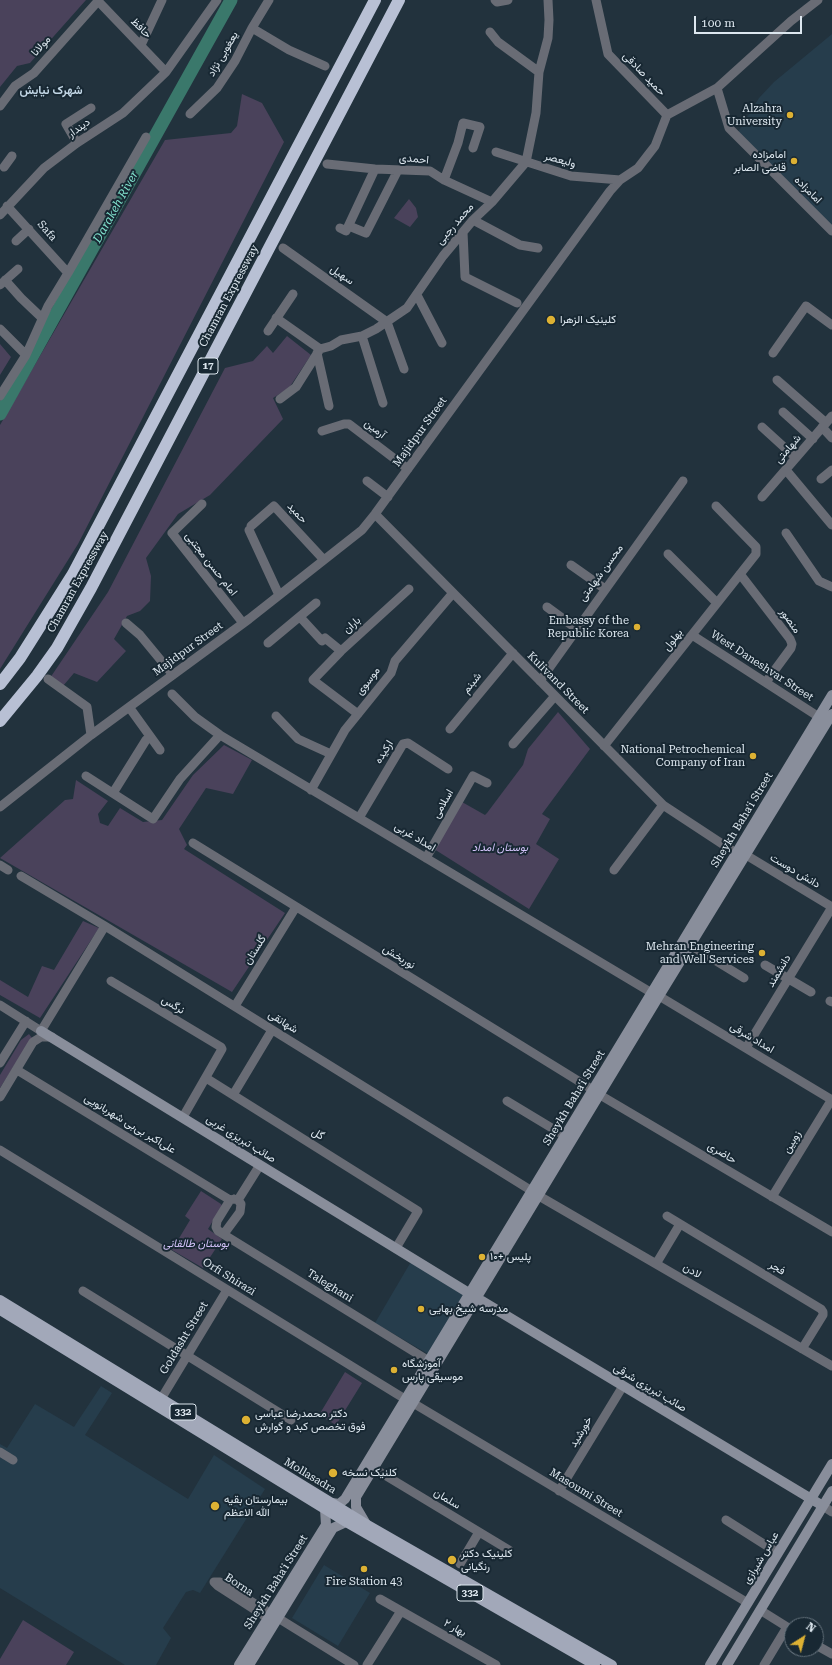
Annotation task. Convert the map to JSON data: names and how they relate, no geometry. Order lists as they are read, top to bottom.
{
  "streets": {
    "highway": ["Chamran Expressway", "17"],
    "main road": [
      "Sheykh Baha'i Street",
      "صائب تبریزی غربی",
      "صائب تبریزی شرقی",
      "332",
      "Mollasadra",
      "عباس شیرازی"
    ],
    "street": [
      "حافظ",
      "مولانا",
      "یعغوبی نژاد",
      "حمید صادقی",
      "دیندار",
      "احمدی",
      "ولیعصر",
      "امامزاده",
      "محمد رجبی",
      "Safa",
      "سهیل",
      "آرمین",
      "Majidpur Street",
      "شهامتی",
      "حمید",
      "امام حسن مجتبی",
      "محسن شهامتی",
      "منصور",
      "باران",
      "بهلول",
      "West Daneshvar Street",
      "موسوی",
      "شبنم",
      "Kulivand Street",
      "ارکیده",
      "اسلامی",
      "امداد غربی",
      "دانش دوست",
      "گلستان",
      "نوربخش",
      "دانشمند",
      "نرگس",
      "شهانقی",
      "امداد شرقی",
      "علی‌اکبر بی‌بی شهربانویی",
      "گل",
      "زوبین",
      "حاضری",
      "فجر",
      "لادن",
      "Orfi Shirazi",
      "Taleghani",
      "Goldasht Street",
      "خورشید",
      "Masoumi Street",
      "سلمان",
      "Borna",
      "بهار ۲"
    ]
  },
  "crossings": [
    ["حافظ", "مولانا"],
    ["حافظ", "دیندار"],
    ["حمید صادقی", "Majidpur Street"],
    ["دیندار", "Safa"],
    ["احمدی", "محمد رجبی"],
    ["ولیعصر", "محمد رجبی"],
    ["ولیعصر", "Majidpur Street"],
    ["محمد رجبی", "سهیل"],
    ["آرمین", "Majidpur Street"],
    ["Majidpur Street", "حمید"],
    ["Majidpur Street", "امام حسن مجتبی"],
    ["Majidpur Street", "Kulivand Street"],
    ["محسن شهامتی", "Kulivand Street"],
    ["منصور", "بهلول"],
    ["منصور", "West Daneshvar Street"],
    ["باران", "موسوی"],
    ["بهلول", "West Daneshvar Street"],
    ["بهلول", "Kulivand Street"],
    ["West Daneshvar Street", "Sheykh Baha'i Street"],
    ["موسوی", "Kulivand Street"],
    ["موسوی", "امداد غربی"],
    ["شبنم", "Kulivand Street"],
    ["Kulivand Street", "Sheykh Baha'i Street"],
    ["Kulivand Street", "دانش دوست"],
    ["ارکیده", "امداد غربی"],
    ["اسلامی", "امداد غربی"],
    ["Sheykh Baha'i Street", "امداد غربی"],
    ["Sheykh Baha'i Street", "دانش دوست"],
    ["Sheykh Baha'i Street", "نوربخش"],
    ["Sheykh Baha'i Street", "شهانقی"],
    ["Sheykh Baha'i Street", "امداد شرقی"],
    ["Sheykh Baha'i Street", "صائب تبریزی غربی"],
    ["Sheykh Baha'i Street", "حاضری"],
    ["Sheykh Baha'i Street", "لادن"],
    ["Sheykh Baha'i Street", "Orfi Shirazi"],
    ["Sheykh Baha'i Street", "Taleghani"],
    ["Sheykh Baha'i Street", "صائب تبریزی شرقی"],
    ["Sheykh Baha'i Street", "Mollasadra"],
    ["Sheykh Baha'i Street", "Masoumi Street"],
    ["Sheykh Baha'i Street", "سلمان"],
    ["Sheykh Baha'i Street", "Borna"],
    ["امداد غربی", "امداد شرقی"],
    ["دانش دوست", "دانشمند"],
    ["گلستان", "نوربخش"],
    ["گلستان", "شهانقی"],
    ["نوربخش", "حاضری"],
    ["دانشمند", "امداد شرقی"],
    ["نرگس", "گل"],
    ["شهانقی", "لادن"],
    ["امداد شرقی", "زوبین"],
    ["گل", "صائب تبریزی غربی"],
    ["صائب تبریزی غربی", "صائب تبریزی شرقی"],
    ["زوبین", "حاضری"],
    ["فجر", "لادن"],
    ["Orfi Shirazi", "Goldasht Street"],
    ["Orfi Shirazi", "Masoumi Street"],
    ["Goldasht Street", "Mollasadra"],
    ["صائب تبریزی شرقی", "خورشید"],
    ["صائب تبریزی شرقی", "عباس شیرازی"],
    ["خورشید", "Masoumi Street"],
    ["Masoumi Street", "عباس شیرازی"]
  ],
  "districts": ["شهرک نیایش"],
  "water": ["Darakeh River"],
  "parks": ["بوستان امداد", "بوستان طالقانی"],
  "places": [
    "Alzahra University",
    "امامزاده قاضی الصابر",
    "کلینیک الزهرا",
    "Embassy of the Republic Korea",
    "National Petrochemical Company of Iran",
    "Mehran Engineering and Well Services",
    "پلیس +۱۰",
    "مدرسه شیخ بهایی",
    "آموزشگاه موسیقی پارس",
    "دکتر محمدرضا عباسی فوق تخصص کبد و گوارش",
    "کلنیک نسخه",
    "بیمارستان بقیه الله الاعظم",
    "کلینیک دکتر رنگیانی",
    "Fire Station 43"
  ],
  "scale_bar": "100 m",
  "north": "top right"
}
